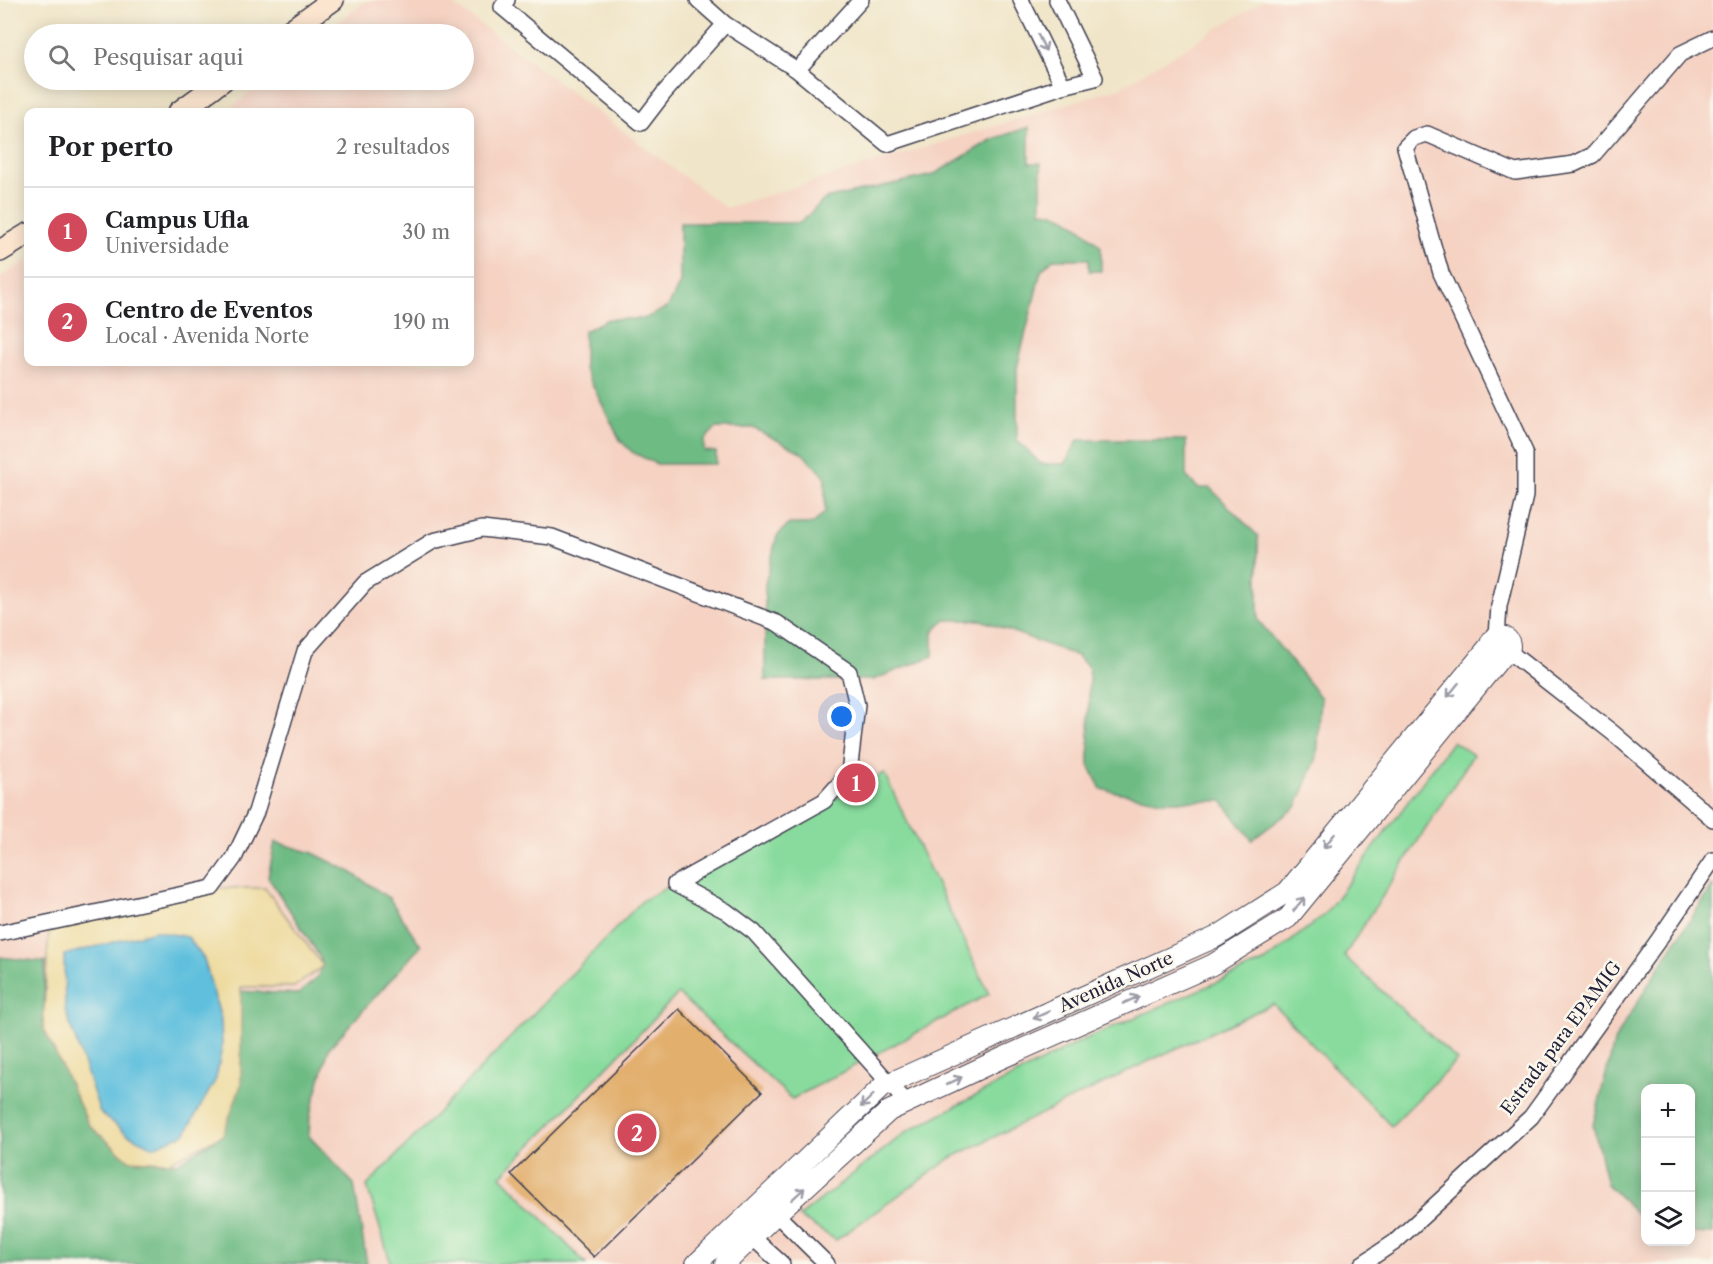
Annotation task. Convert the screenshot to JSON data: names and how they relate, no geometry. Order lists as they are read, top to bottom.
{
  "streets": {
    "street": ["Avenida Norte", "Estrada para EPAMIG"]
  },
  "page": {
    "search": "Pesquisar aqui",
    "heading": ["Por perto", "2 resultados"],
    "list": [
      {
        "mark": "1",
        "name": "Campus Ufla",
        "note": "Universidade",
        "value": "30 m"
      },
      {
        "mark": "2",
        "name": "Centro de Eventos",
        "note": "Local · Avenida Norte",
        "value": "190 m"
      }
    ],
    "pins": ["1", "2"],
    "map_buttons": ["+", "−"]
  }
}
